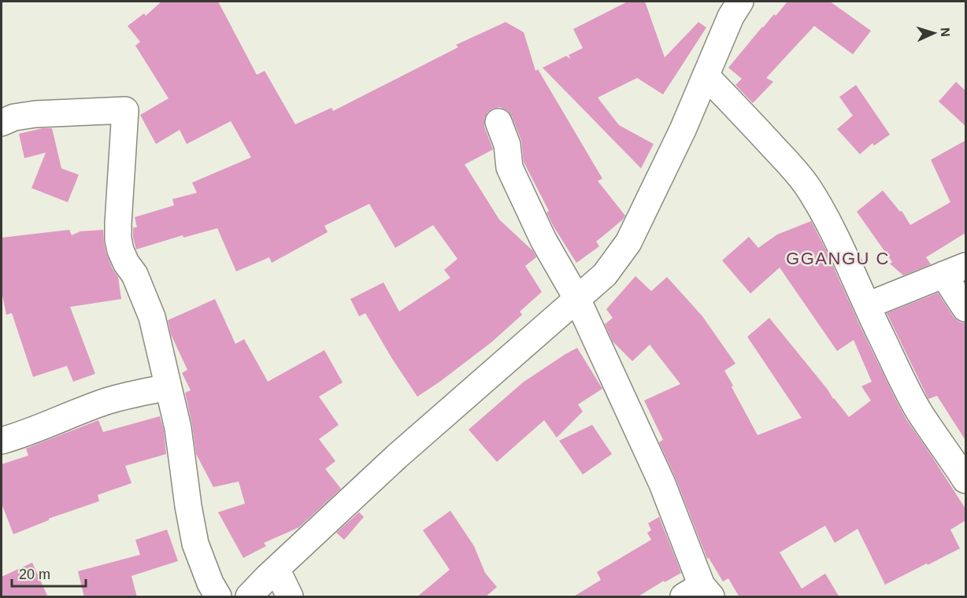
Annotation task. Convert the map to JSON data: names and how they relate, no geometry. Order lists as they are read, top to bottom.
{
  "districts": ["GGANGU C"],
  "scale_bar": "20 m",
  "north": "right"
}
